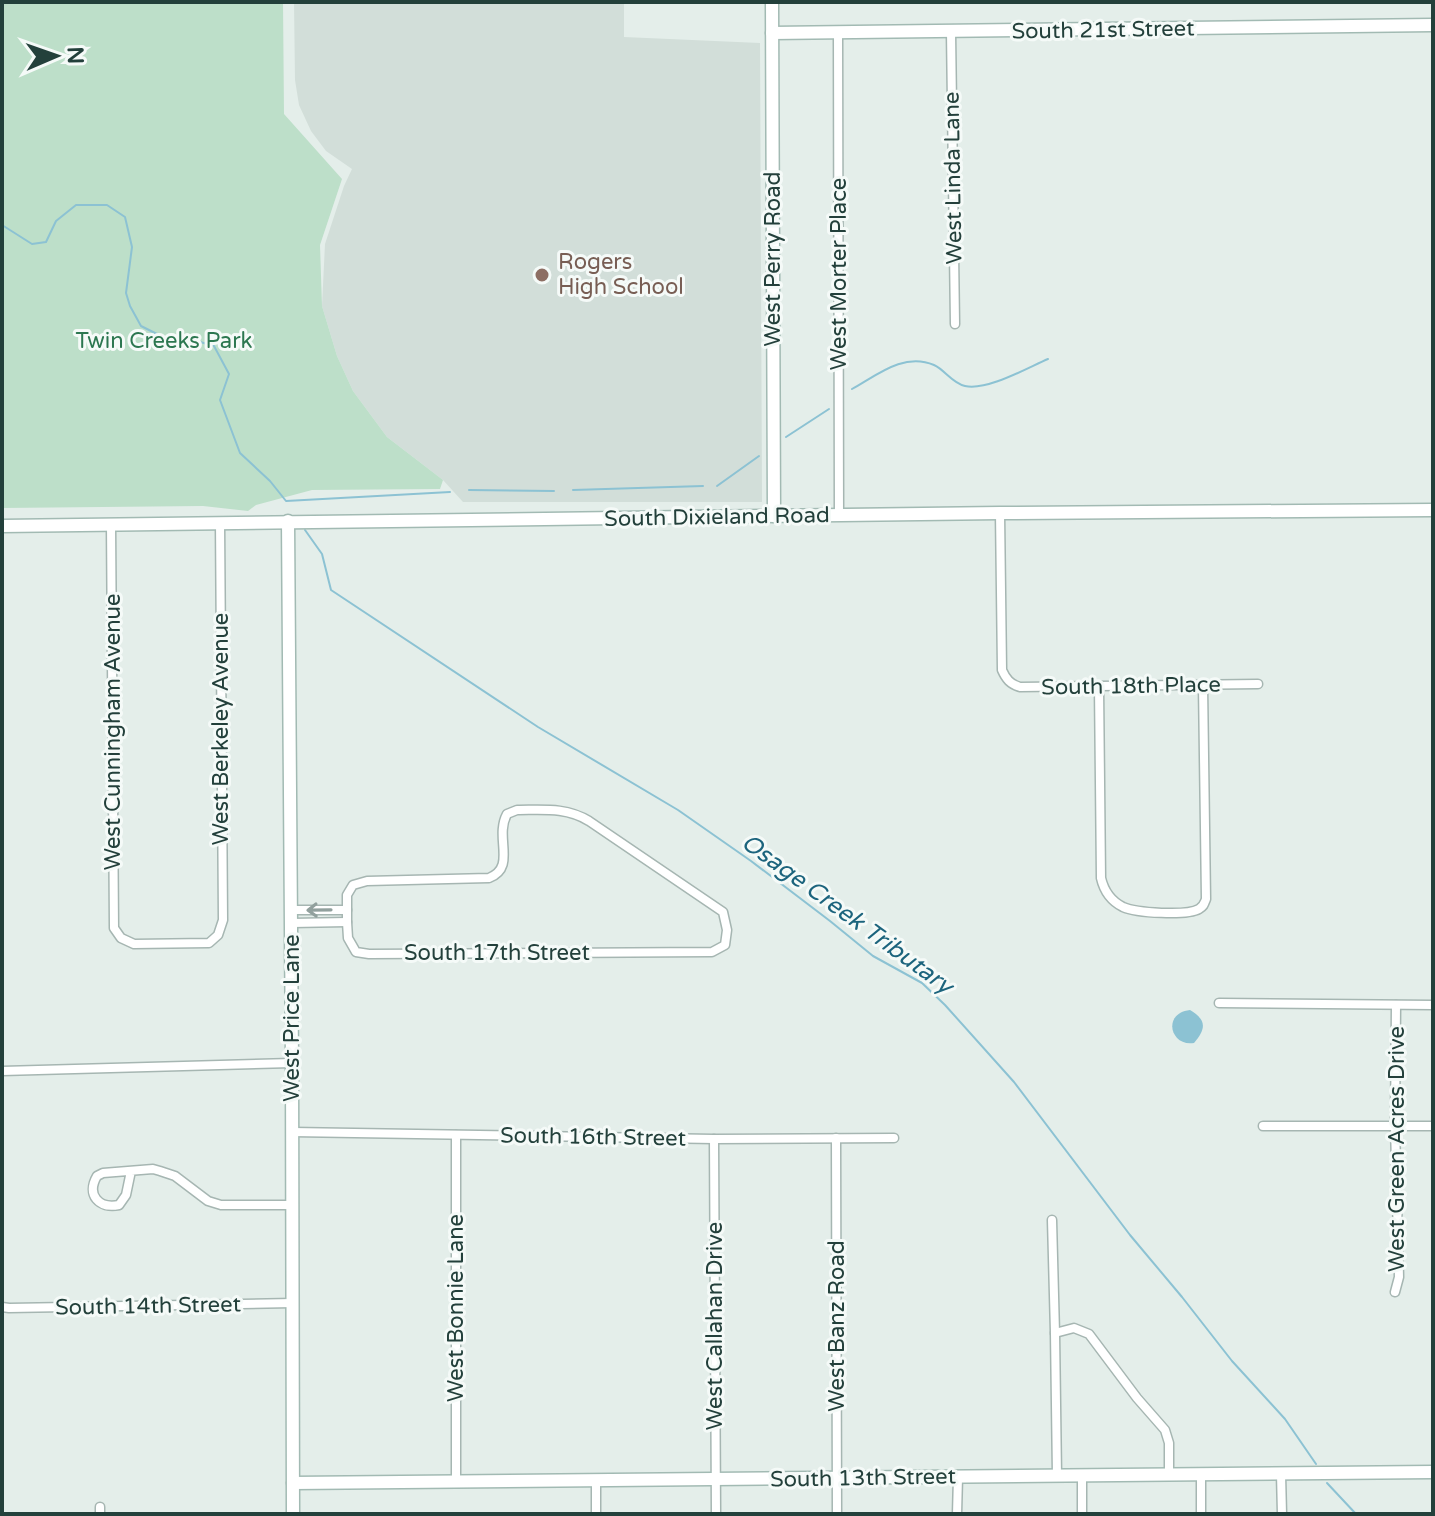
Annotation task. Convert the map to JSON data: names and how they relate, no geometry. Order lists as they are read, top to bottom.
{
  "streets": {
    "street": [
      "South 21st Street",
      "West Linda Lane",
      "West Perry Road",
      "West Morter Place",
      "South Dixieland Road",
      "South 18th Place",
      "West Berkeley Avenue",
      "West Cunningham Avenue",
      "South 17th Street",
      "West Price Lane",
      "South 16th Street",
      "West Green Acres Drive",
      "South 14th Street",
      "West Bonnie Lane",
      "West Callahan Drive",
      "West Banz Road",
      "South 13th Street"
    ]
  },
  "crossings": [
    ["South 21st Street", "West Linda Lane"],
    ["South 21st Street", "West Perry Road"],
    ["South 21st Street", "West Morter Place"],
    ["West Perry Road", "South Dixieland Road"],
    ["West Morter Place", "South Dixieland Road"],
    ["South Dixieland Road", "South 18th Place"],
    ["South Dixieland Road", "West Berkeley Avenue"],
    ["South Dixieland Road", "West Cunningham Avenue"],
    ["South Dixieland Road", "West Price Lane"],
    ["West Berkeley Avenue", "West Cunningham Avenue"],
    ["West Price Lane", "South 16th Street"],
    ["West Price Lane", "South 14th Street"],
    ["West Price Lane", "South 13th Street"],
    ["South 16th Street", "West Bonnie Lane"],
    ["South 16th Street", "West Callahan Drive"],
    ["South 16th Street", "West Banz Road"],
    ["West Bonnie Lane", "South 13th Street"],
    ["West Callahan Drive", "South 13th Street"],
    ["West Banz Road", "South 13th Street"]
  ],
  "water": ["Osage Creek Tributary"],
  "parks": ["Twin Creeks Park"],
  "places": ["Rogers High School"],
  "north": "right"
}
